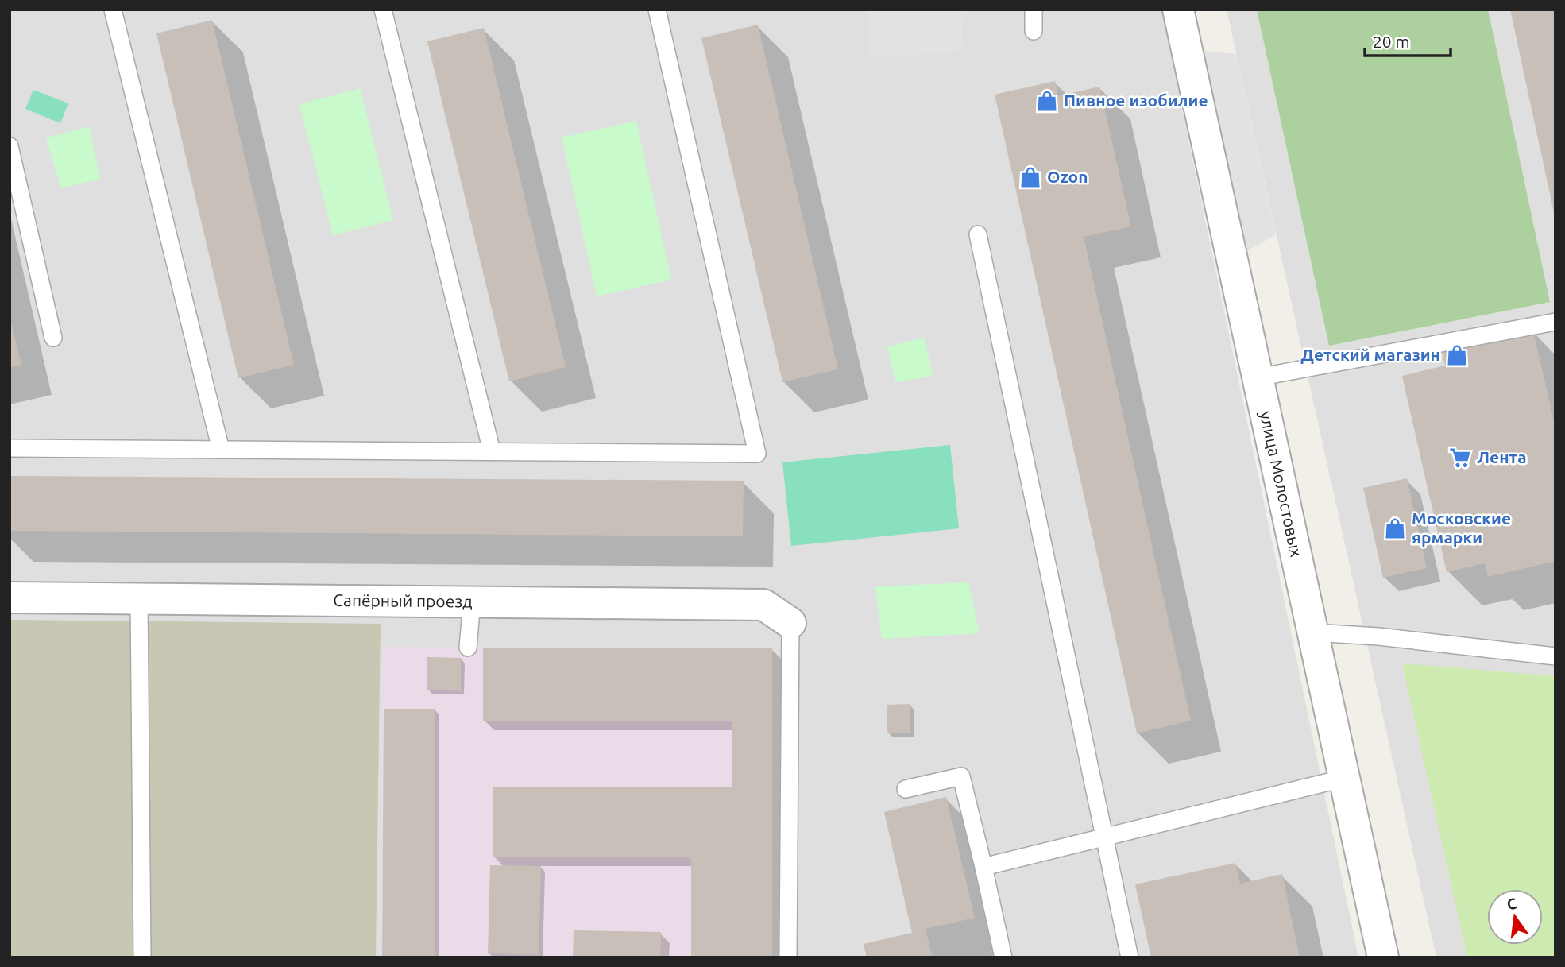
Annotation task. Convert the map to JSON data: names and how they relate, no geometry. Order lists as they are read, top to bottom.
{
  "streets": {
    "street": ["улица Молостовых", "Сапёрный проезд"]
  },
  "places": {
    "shop": [
      "Пивное изобилие",
      "Ozon",
      "Детский магазин",
      "Московские ярмарки"
    ],
    "supermarket": ["Лента"]
  },
  "scale_bar": "20 m",
  "north": "top"
}
